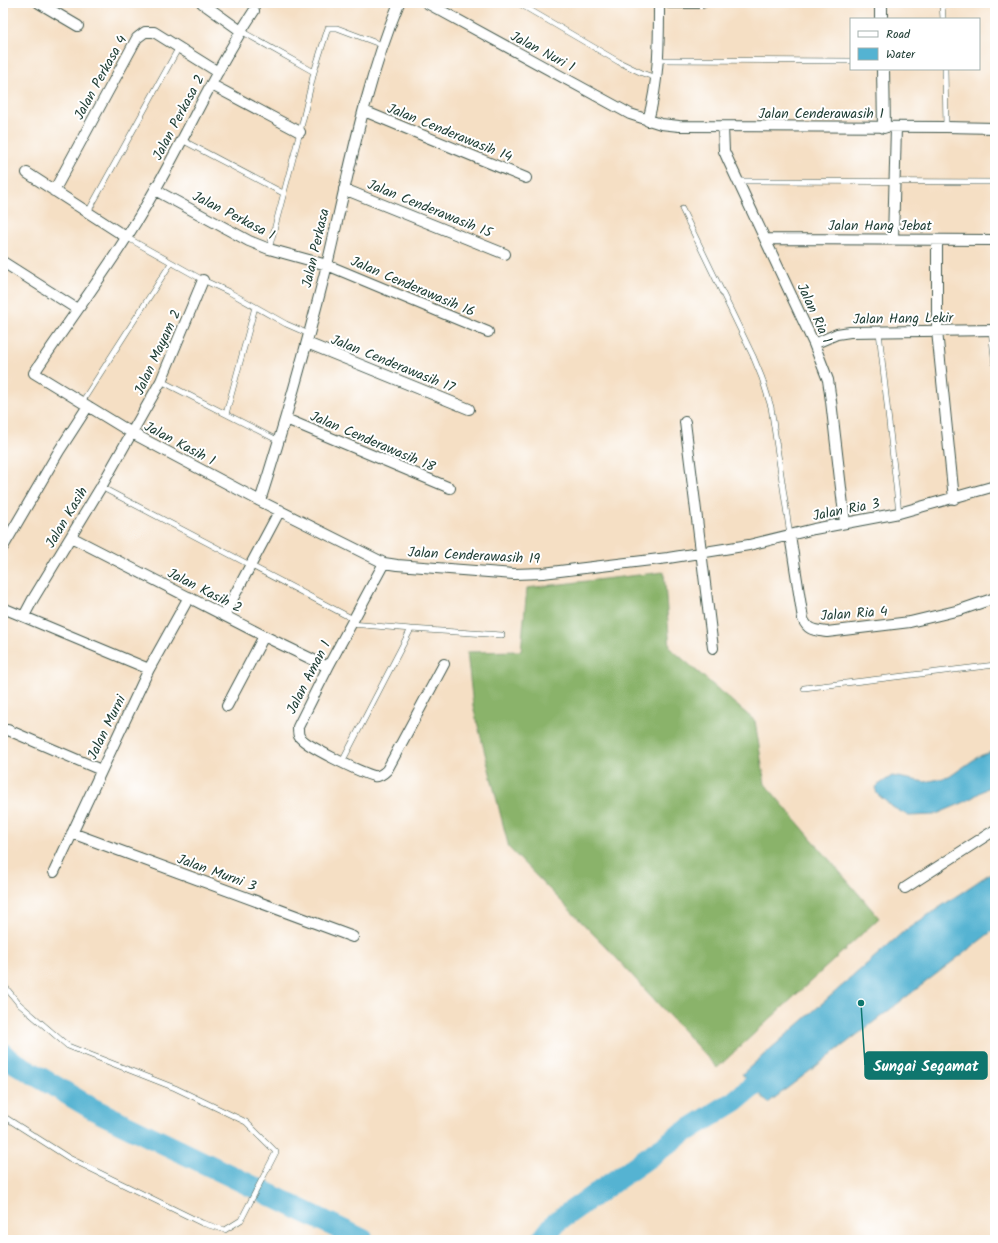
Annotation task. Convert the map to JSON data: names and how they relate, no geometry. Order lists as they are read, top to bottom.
{
  "streets": {
    "street": [
      "Jalan Nuri 1",
      "Jalan Perkasa 4",
      "Jalan Cenderawasih 1",
      "Jalan Perkasa 2",
      "Jalan Cenderawasih 14",
      "Jalan Cenderawasih 15",
      "Jalan Perkasa 1",
      "Jalan Hang Jebat",
      "Jalan Perkasa",
      "Jalan Cenderawasih 16",
      "Jalan Ria 1",
      "Jalan Hang Lekir",
      "Jalan Mayam 2",
      "Jalan Cenderawasih 17",
      "Jalan Cenderawasih 18",
      "Jalan Kasih 1",
      "Jalan Ria 3",
      "Jalan Kasih",
      "Jalan Cenderawasih 19",
      "Jalan Kasih 2",
      "Jalan Ria 4",
      "Jalan Aman 1",
      "Jalan Murni",
      "Jalan Murni 3"
    ]
  },
  "crossings": [
    ["Jalan Nuri 1", "Jalan Cenderawasih 1"],
    ["Jalan Perkasa 4", "Jalan Perkasa 2"],
    ["Jalan Cenderawasih 1", "Jalan Ria 1"],
    ["Jalan Perkasa 2", "Jalan Perkasa 1"],
    ["Jalan Perkasa 2", "Jalan Kasih 1"],
    ["Jalan Cenderawasih 14", "Jalan Perkasa"],
    ["Jalan Cenderawasih 15", "Jalan Perkasa"],
    ["Jalan Perkasa 1", "Jalan Perkasa"],
    ["Jalan Perkasa 1", "Jalan Cenderawasih 16"],
    ["Jalan Hang Jebat", "Jalan Ria 1"],
    ["Jalan Perkasa", "Jalan Cenderawasih 16"],
    ["Jalan Perkasa", "Jalan Cenderawasih 17"],
    ["Jalan Perkasa", "Jalan Cenderawasih 18"],
    ["Jalan Perkasa", "Jalan Kasih 1"],
    ["Jalan Perkasa", "Jalan Cenderawasih 19"],
    ["Jalan Ria 1", "Jalan Hang Lekir"],
    ["Jalan Ria 1", "Jalan Ria 3"],
    ["Jalan Mayam 2", "Jalan Kasih 1"],
    ["Jalan Mayam 2", "Jalan Kasih"],
    ["Jalan Kasih 1", "Jalan Kasih"],
    ["Jalan Kasih 1", "Jalan Cenderawasih 19"],
    ["Jalan Ria 3", "Jalan Cenderawasih 19"],
    ["Jalan Ria 3", "Jalan Ria 4"],
    ["Jalan Kasih", "Jalan Kasih 2"],
    ["Jalan Cenderawasih 19", "Jalan Aman 1"],
    ["Jalan Kasih 2", "Jalan Aman 1"],
    ["Jalan Kasih 2", "Jalan Murni"],
    ["Jalan Murni", "Jalan Murni 3"]
  ],
  "places": ["Sungai Segamat"],
  "legend": ["Road", "Water"]
}
